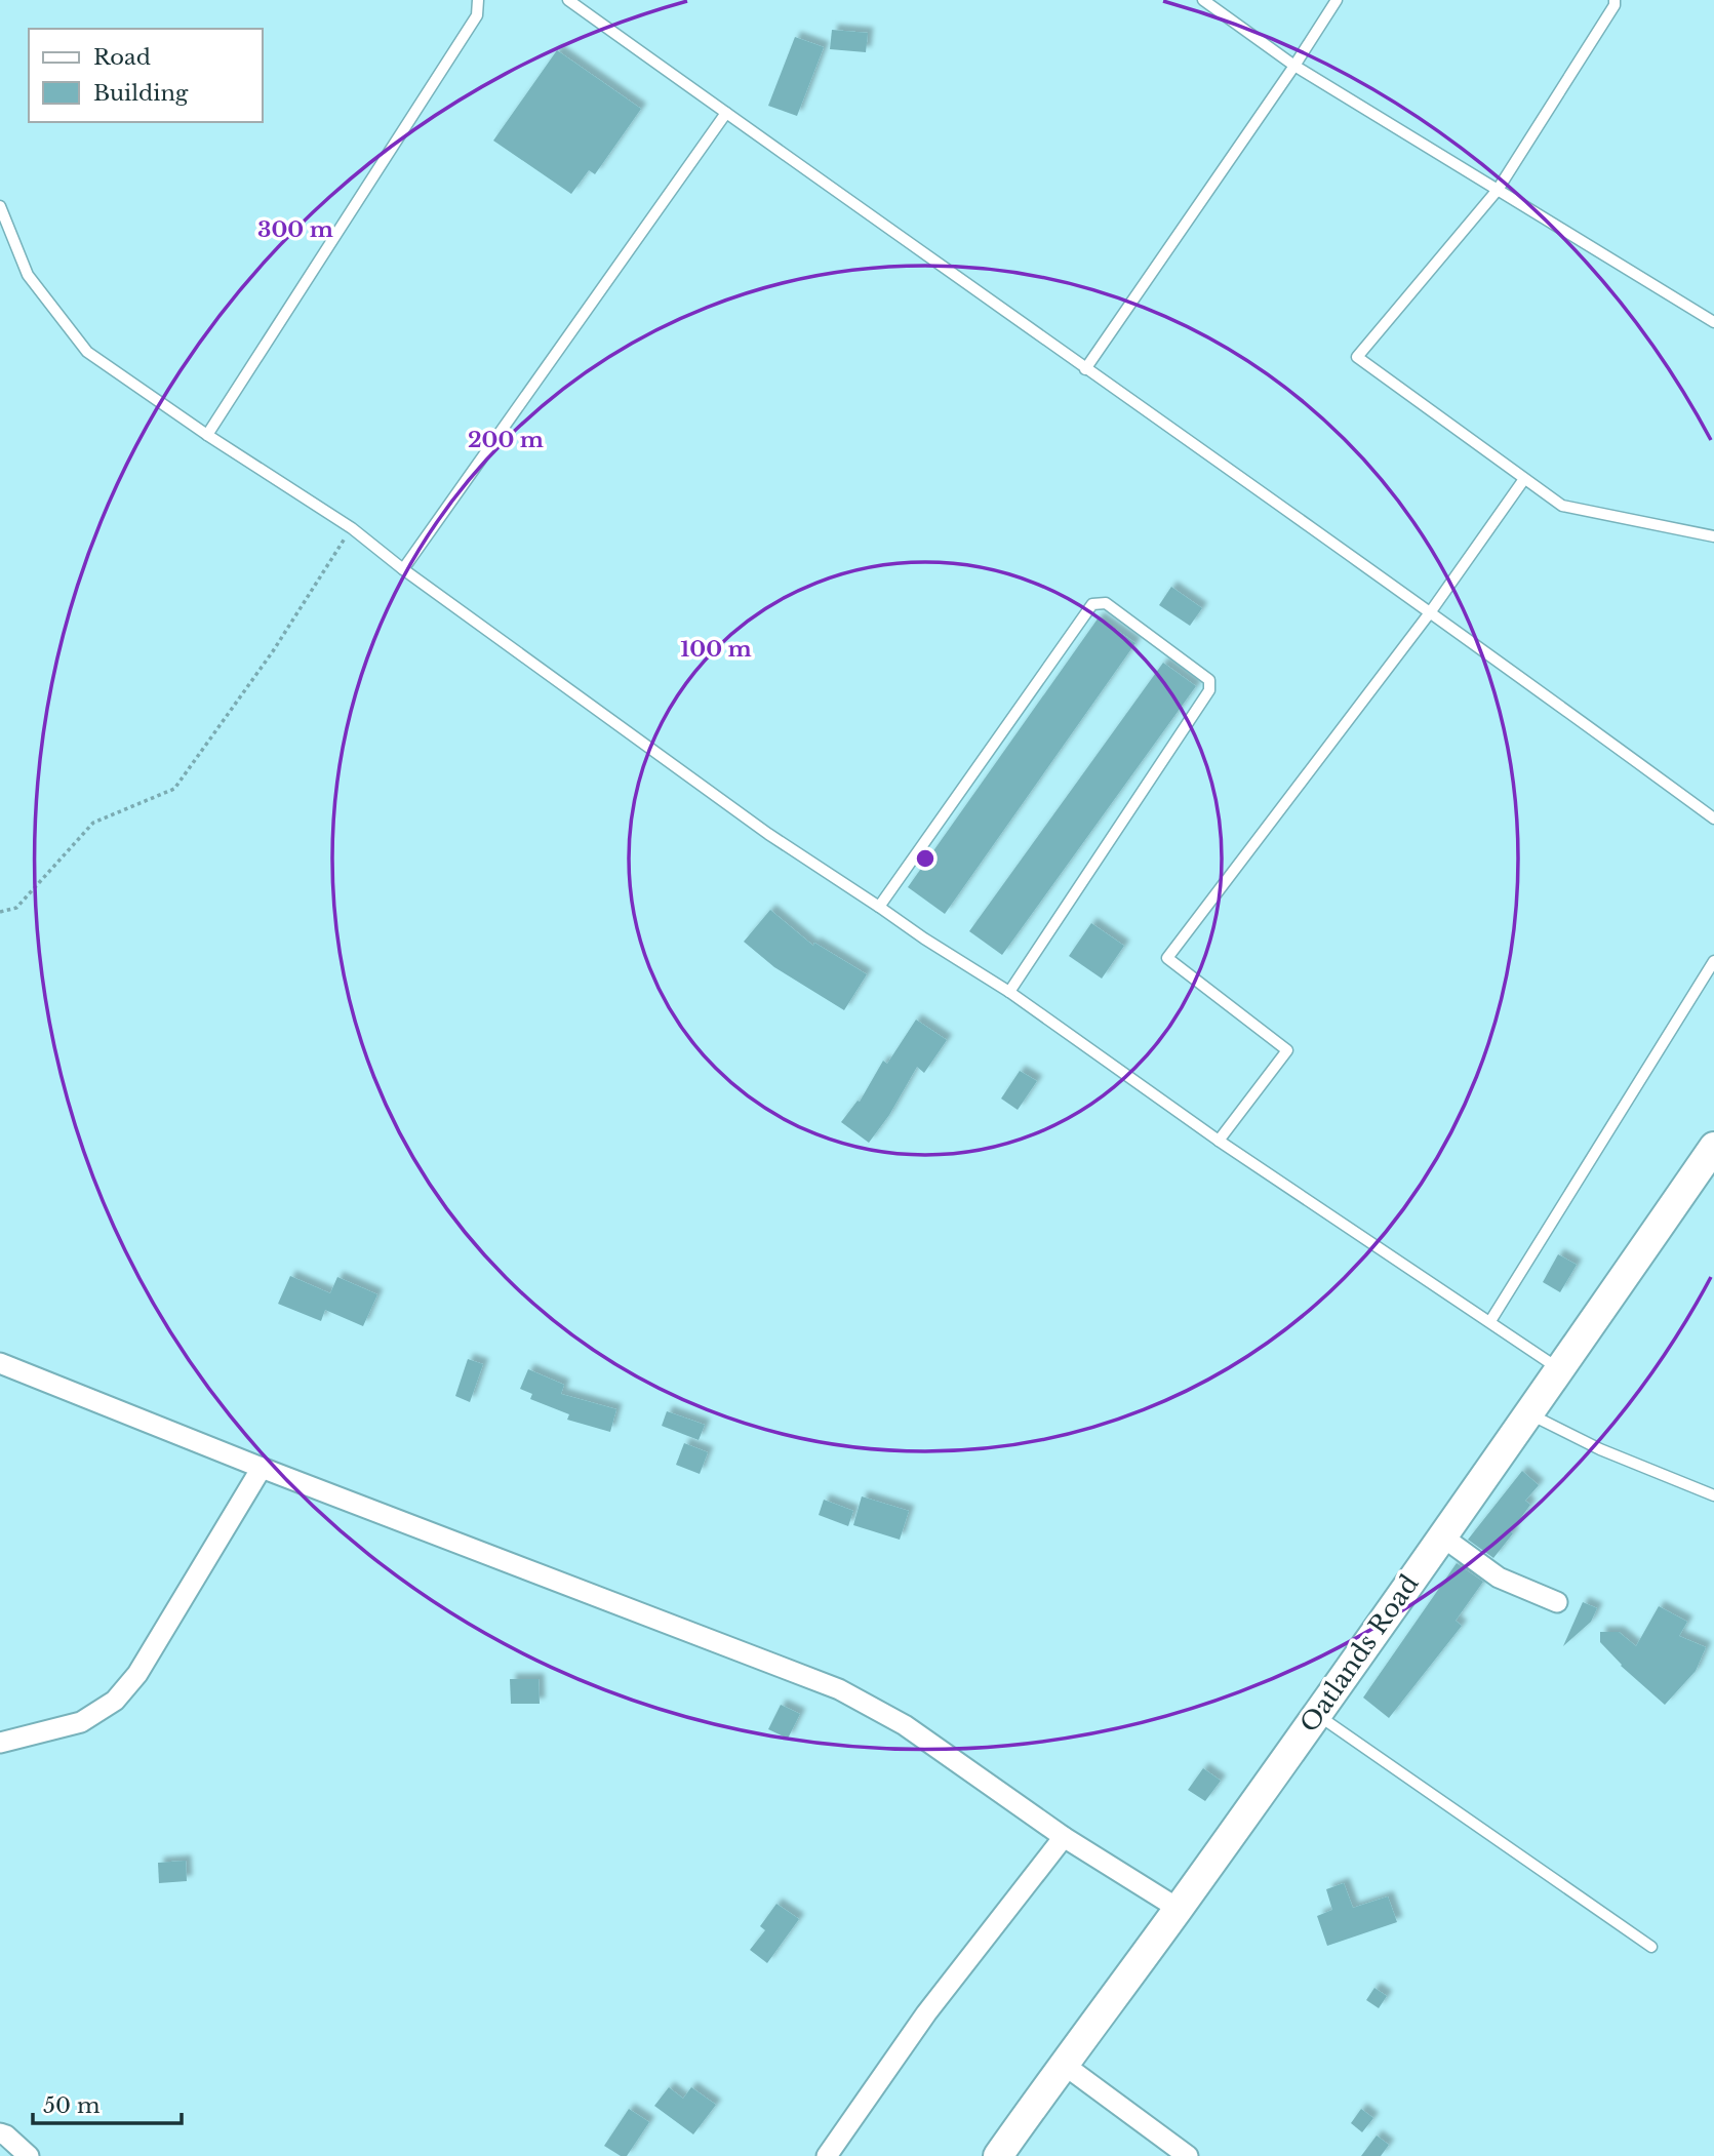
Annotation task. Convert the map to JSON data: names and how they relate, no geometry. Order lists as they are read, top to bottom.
{
  "streets": {
    "street": ["Oatlands Road"]
  },
  "legend": ["Road", "Building"],
  "scale_bar": "50 m",
  "rings": ["300 m", "200 m", "100 m"]
}
